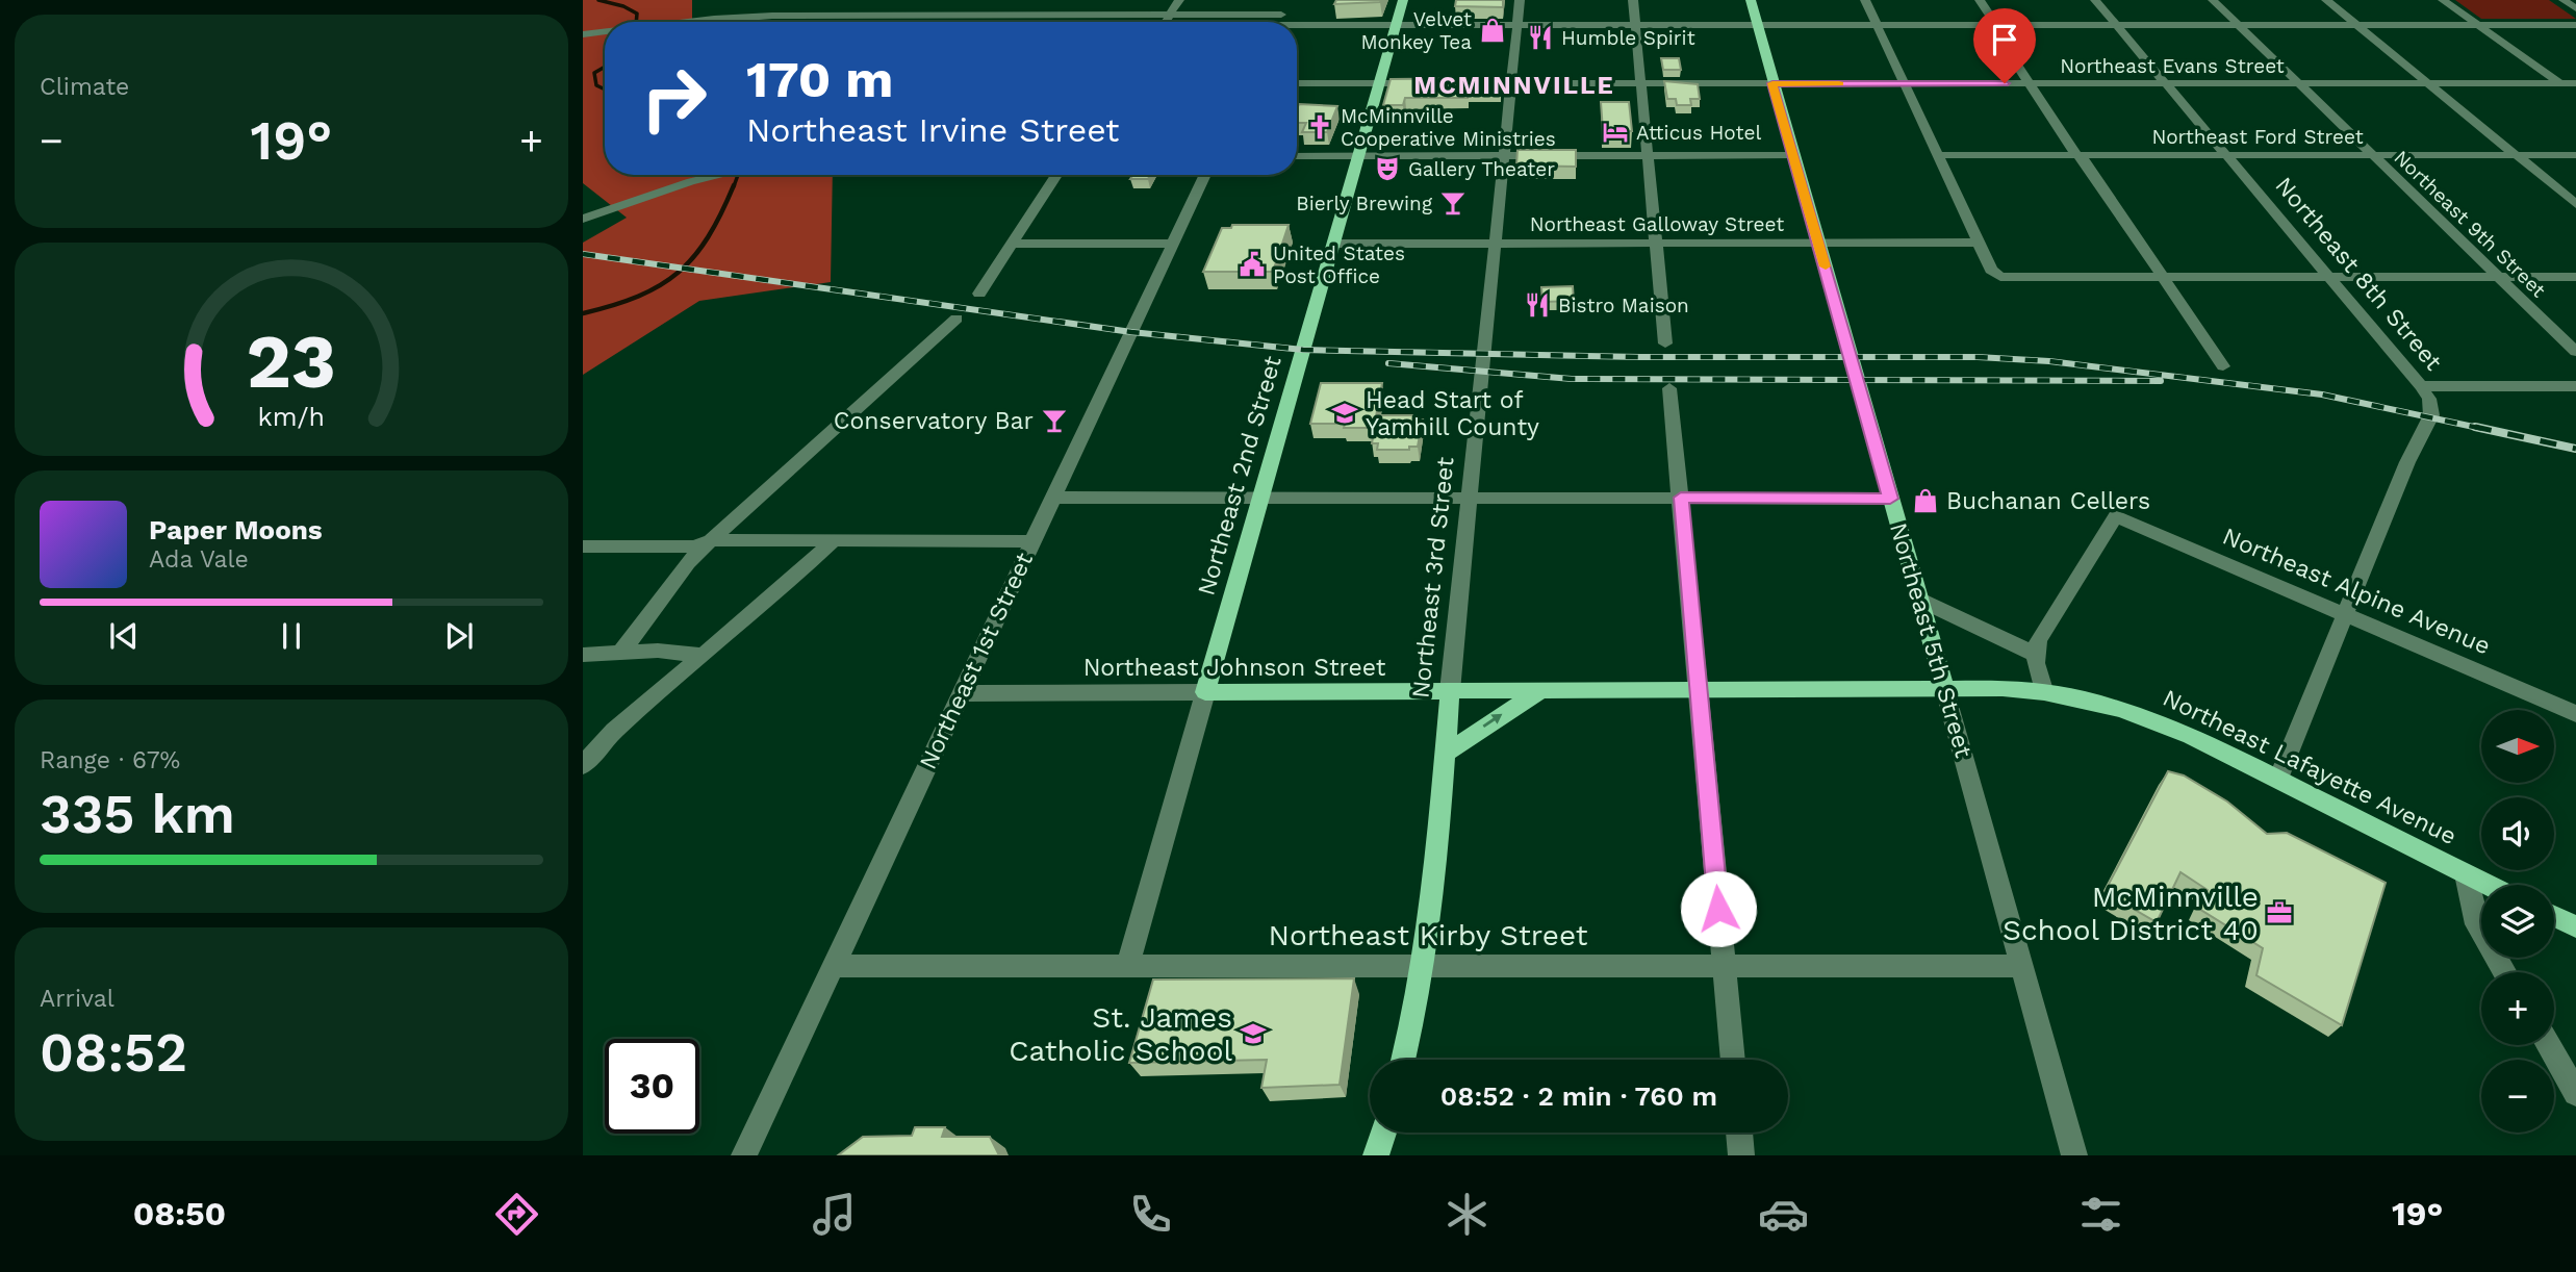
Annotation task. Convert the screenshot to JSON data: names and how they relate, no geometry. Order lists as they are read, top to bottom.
{
  "streets": {
    "main road": [
      "Northeast 2nd Street",
      "Northeast 3rd Street",
      "Northeast 5th Street",
      "Northeast Johnson Street",
      "Northeast Lafayette Avenue"
    ],
    "street": [
      "Northeast Evans Street",
      "Northeast Ford Street",
      "Northeast Galloway Street",
      "Northeast 9th Street",
      "Northeast 8th Street",
      "Northeast Alpine Avenue",
      "Northeast 1st Street",
      "Northeast Kirby Street"
    ]
  },
  "crossings": [
    ["Northeast Evans Street", "Northeast 9th Street"],
    ["Northeast Evans Street", "Northeast 8th Street"],
    ["Northeast Evans Street", "Northeast 3rd Street"],
    ["Northeast Evans Street", "Northeast 5th Street"],
    ["Northeast Ford Street", "Northeast 9th Street"],
    ["Northeast Ford Street", "Northeast 8th Street"],
    ["Northeast Galloway Street", "Northeast 2nd Street"],
    ["Northeast Galloway Street", "Northeast 3rd Street"],
    ["Northeast Galloway Street", "Northeast 5th Street"],
    ["Northeast 8th Street", "Northeast Alpine Avenue"],
    ["Northeast 8th Street", "Northeast Lafayette Avenue"],
    ["Northeast 2nd Street", "Northeast Johnson Street"],
    ["Northeast 2nd Street", "Northeast Kirby Street"],
    ["Northeast 3rd Street", "Northeast Johnson Street"],
    ["Northeast 3rd Street", "Northeast Kirby Street"],
    ["Northeast 5th Street", "Northeast Johnson Street"],
    ["Northeast 5th Street", "Northeast Lafayette Avenue"],
    ["Northeast 5th Street", "Northeast Kirby Street"],
    ["Northeast 1st Street", "Northeast Johnson Street"],
    ["Northeast 1st Street", "Northeast Kirby Street"],
    ["Northeast Johnson Street", "Northeast Lafayette Avenue"]
  ],
  "districts": ["MCMINNVILLE"],
  "places": {
    "shop": ["Velvet Monkey Tea", "Buchanan Cellers"],
    "restaurant": ["Humble Spirit", "Bistro Maison"],
    "church": ["McMinnville Cooperative Ministries"],
    "hotel": ["Atticus Hotel"],
    "theatre": ["Gallery Theater"],
    "bar": ["Bierly Brewing", "Conservatory Bar"],
    "public building": ["United States Post Office"],
    "school or university": ["Head Start of Yamhill County", "St. James Catholic School"],
    "office": ["McMinnville School District 40"]
  },
  "north": "right",
  "page": {
    "tile": [
      "Climate",
      ["Range · 67%", "335 km"],
      ["Arrival", "08:52"]
    ],
    "turn": ["170 m", "Northeast Irvine Street"],
    "heat": ["−", "19°", "+"],
    "song": ["Paper Moons", "Ada Vale"],
    "map_buttons": ["+", "−"],
    "limit": "30",
    "trip": "08:52 · 2 min · 760 m",
    "tabs": ["08:50", "19°"],
    "gauge": ["23", "km/h"]
  }
}
